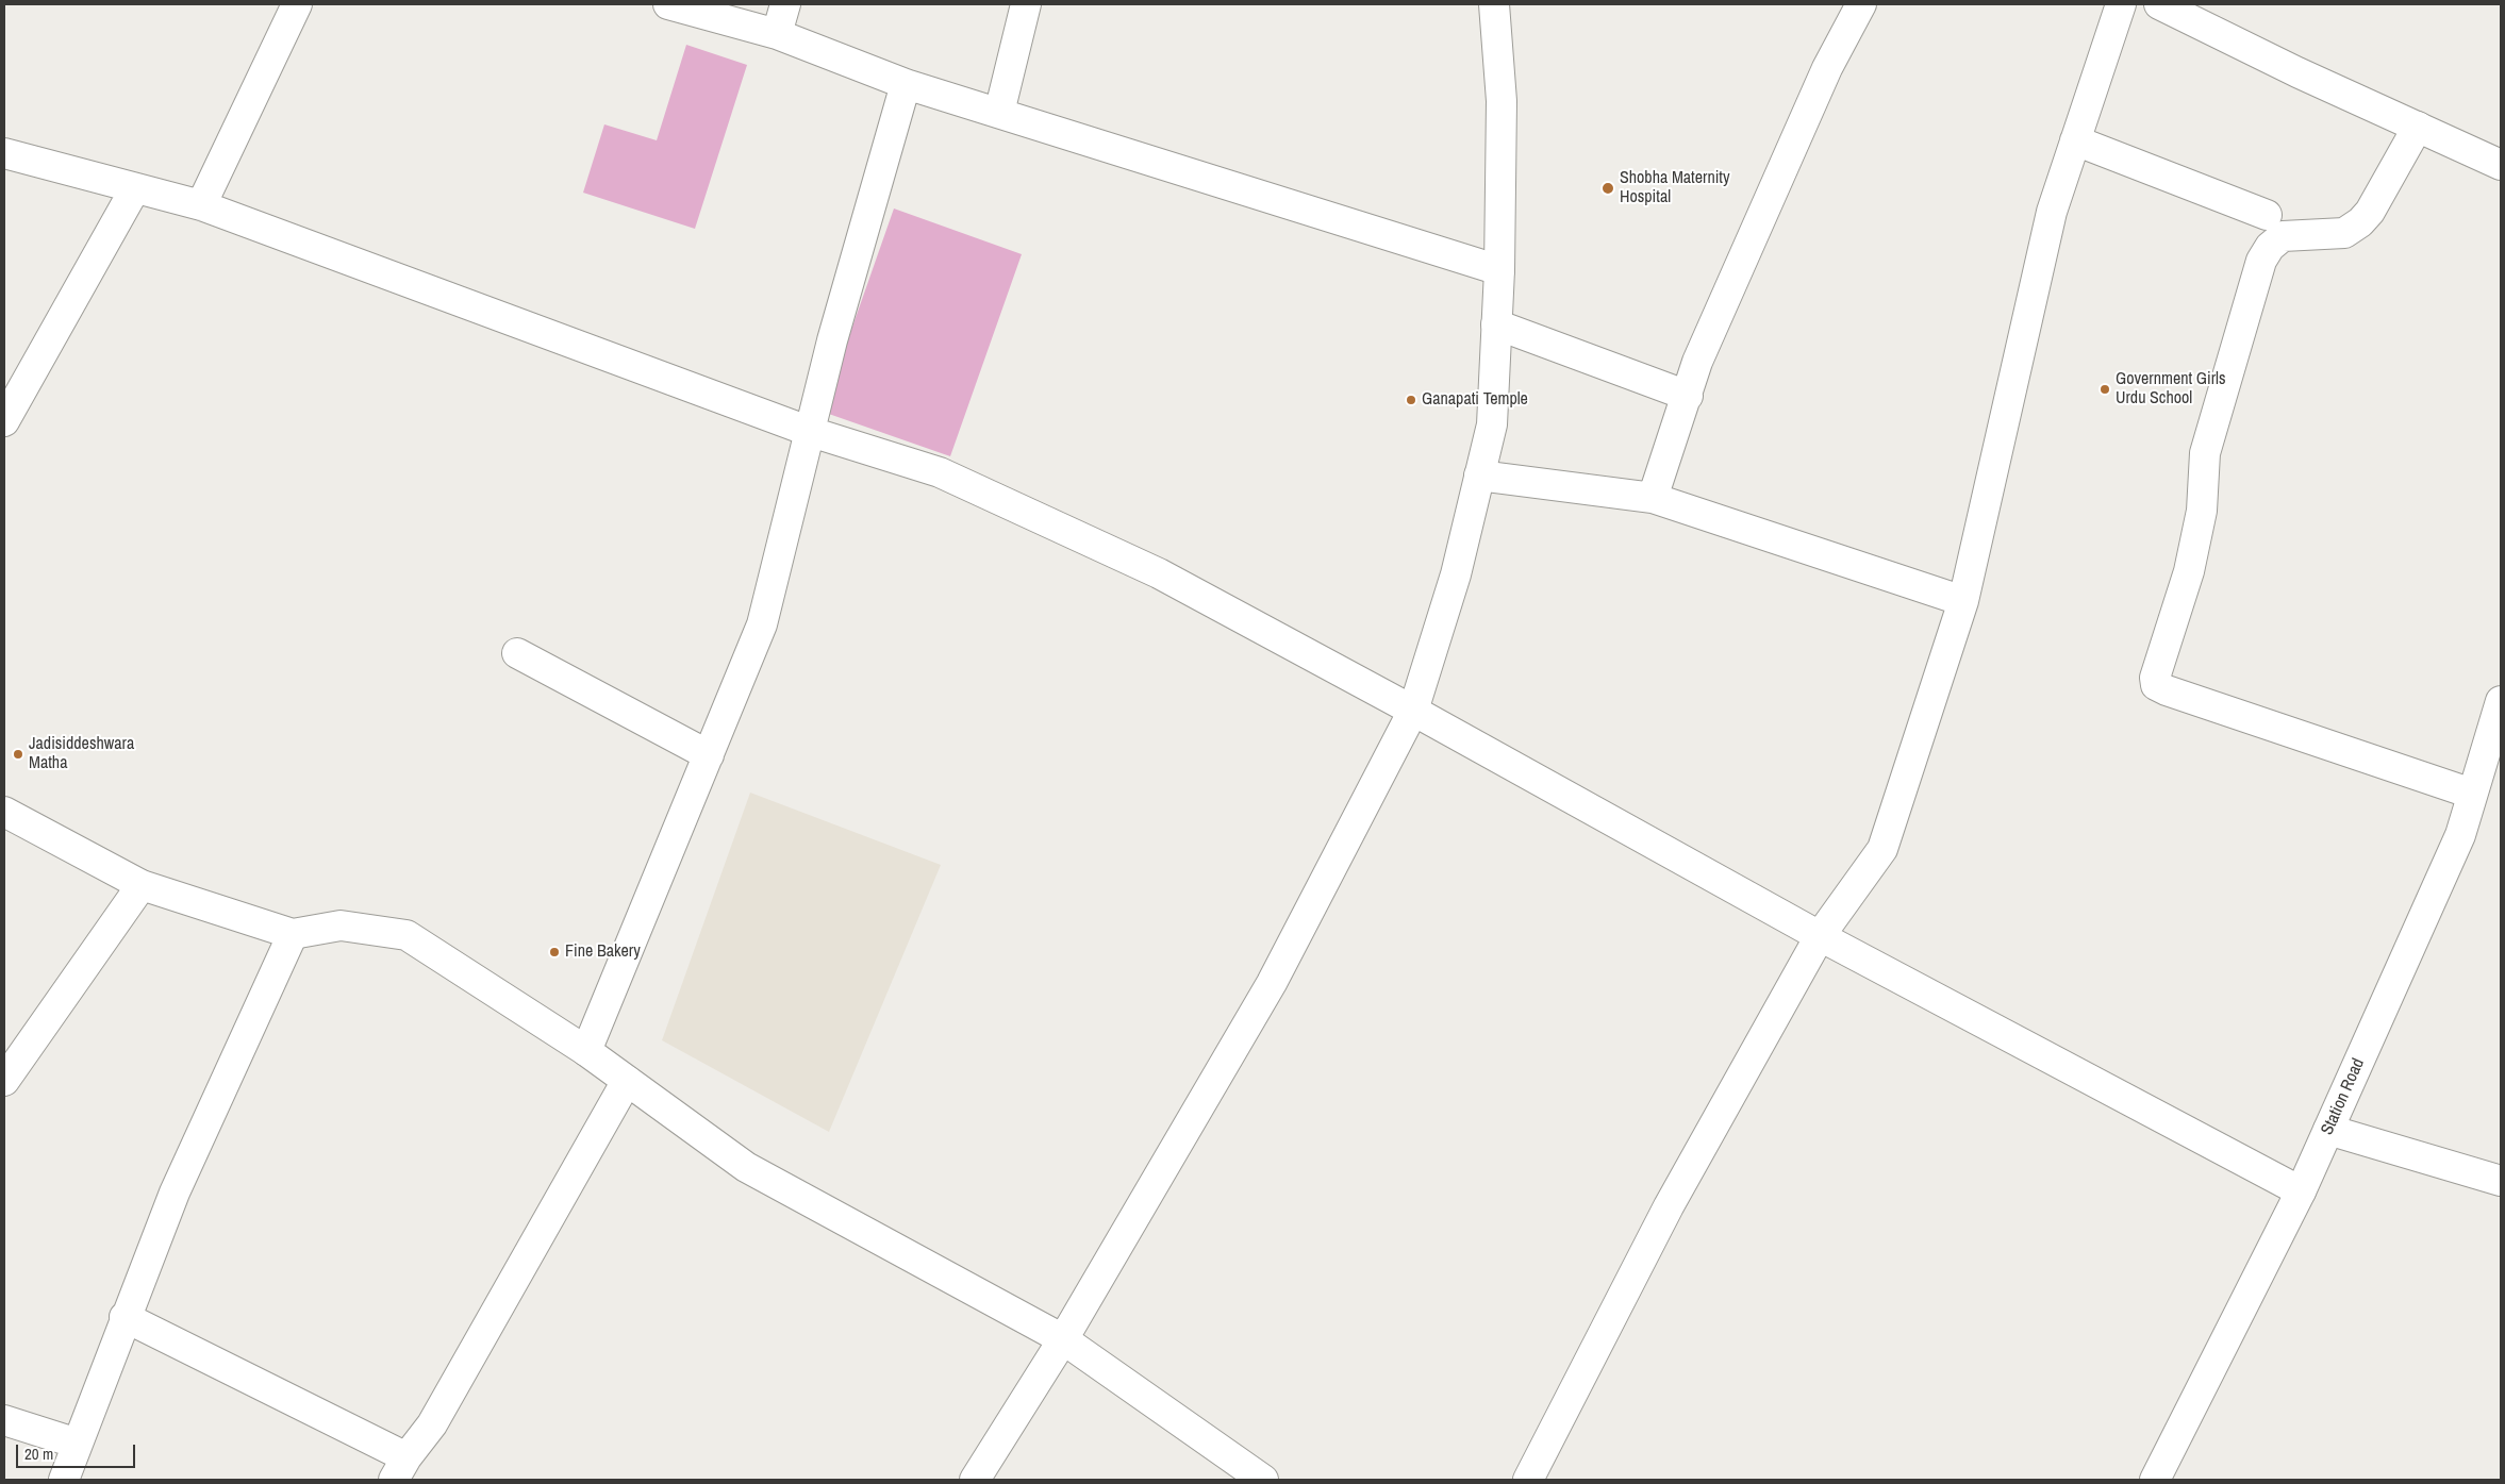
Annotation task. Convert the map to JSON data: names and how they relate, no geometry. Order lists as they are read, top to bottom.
{
  "streets": {
    "street": ["Station Road"]
  },
  "places": [
    "Shobha Maternity Hospital",
    "Government Girls Urdu School",
    "Ganapati Temple",
    "Jadisiddeshwara Matha",
    "Fine Bakery"
  ],
  "scale_bar": "20 m"
}
